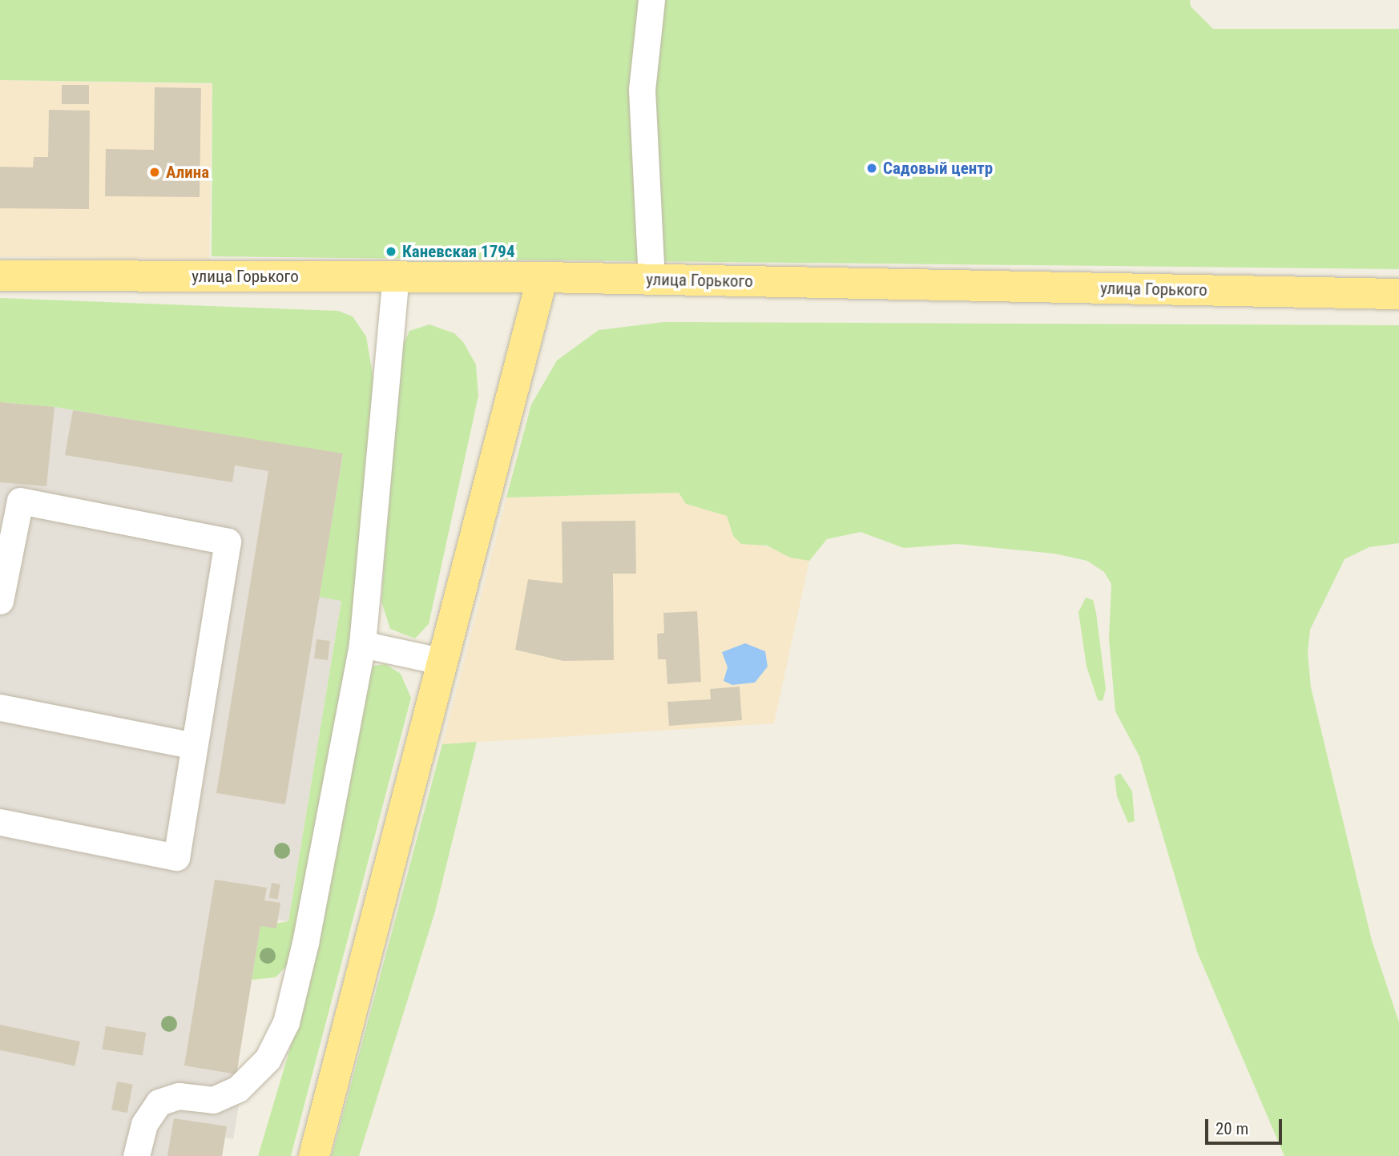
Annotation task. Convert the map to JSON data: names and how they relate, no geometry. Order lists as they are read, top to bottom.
{
  "streets": {
    "main road": ["улица Горького"]
  },
  "places": ["Садовый центр", "Алина", "Каневская 1794"],
  "scale_bar": "20 m"
}
